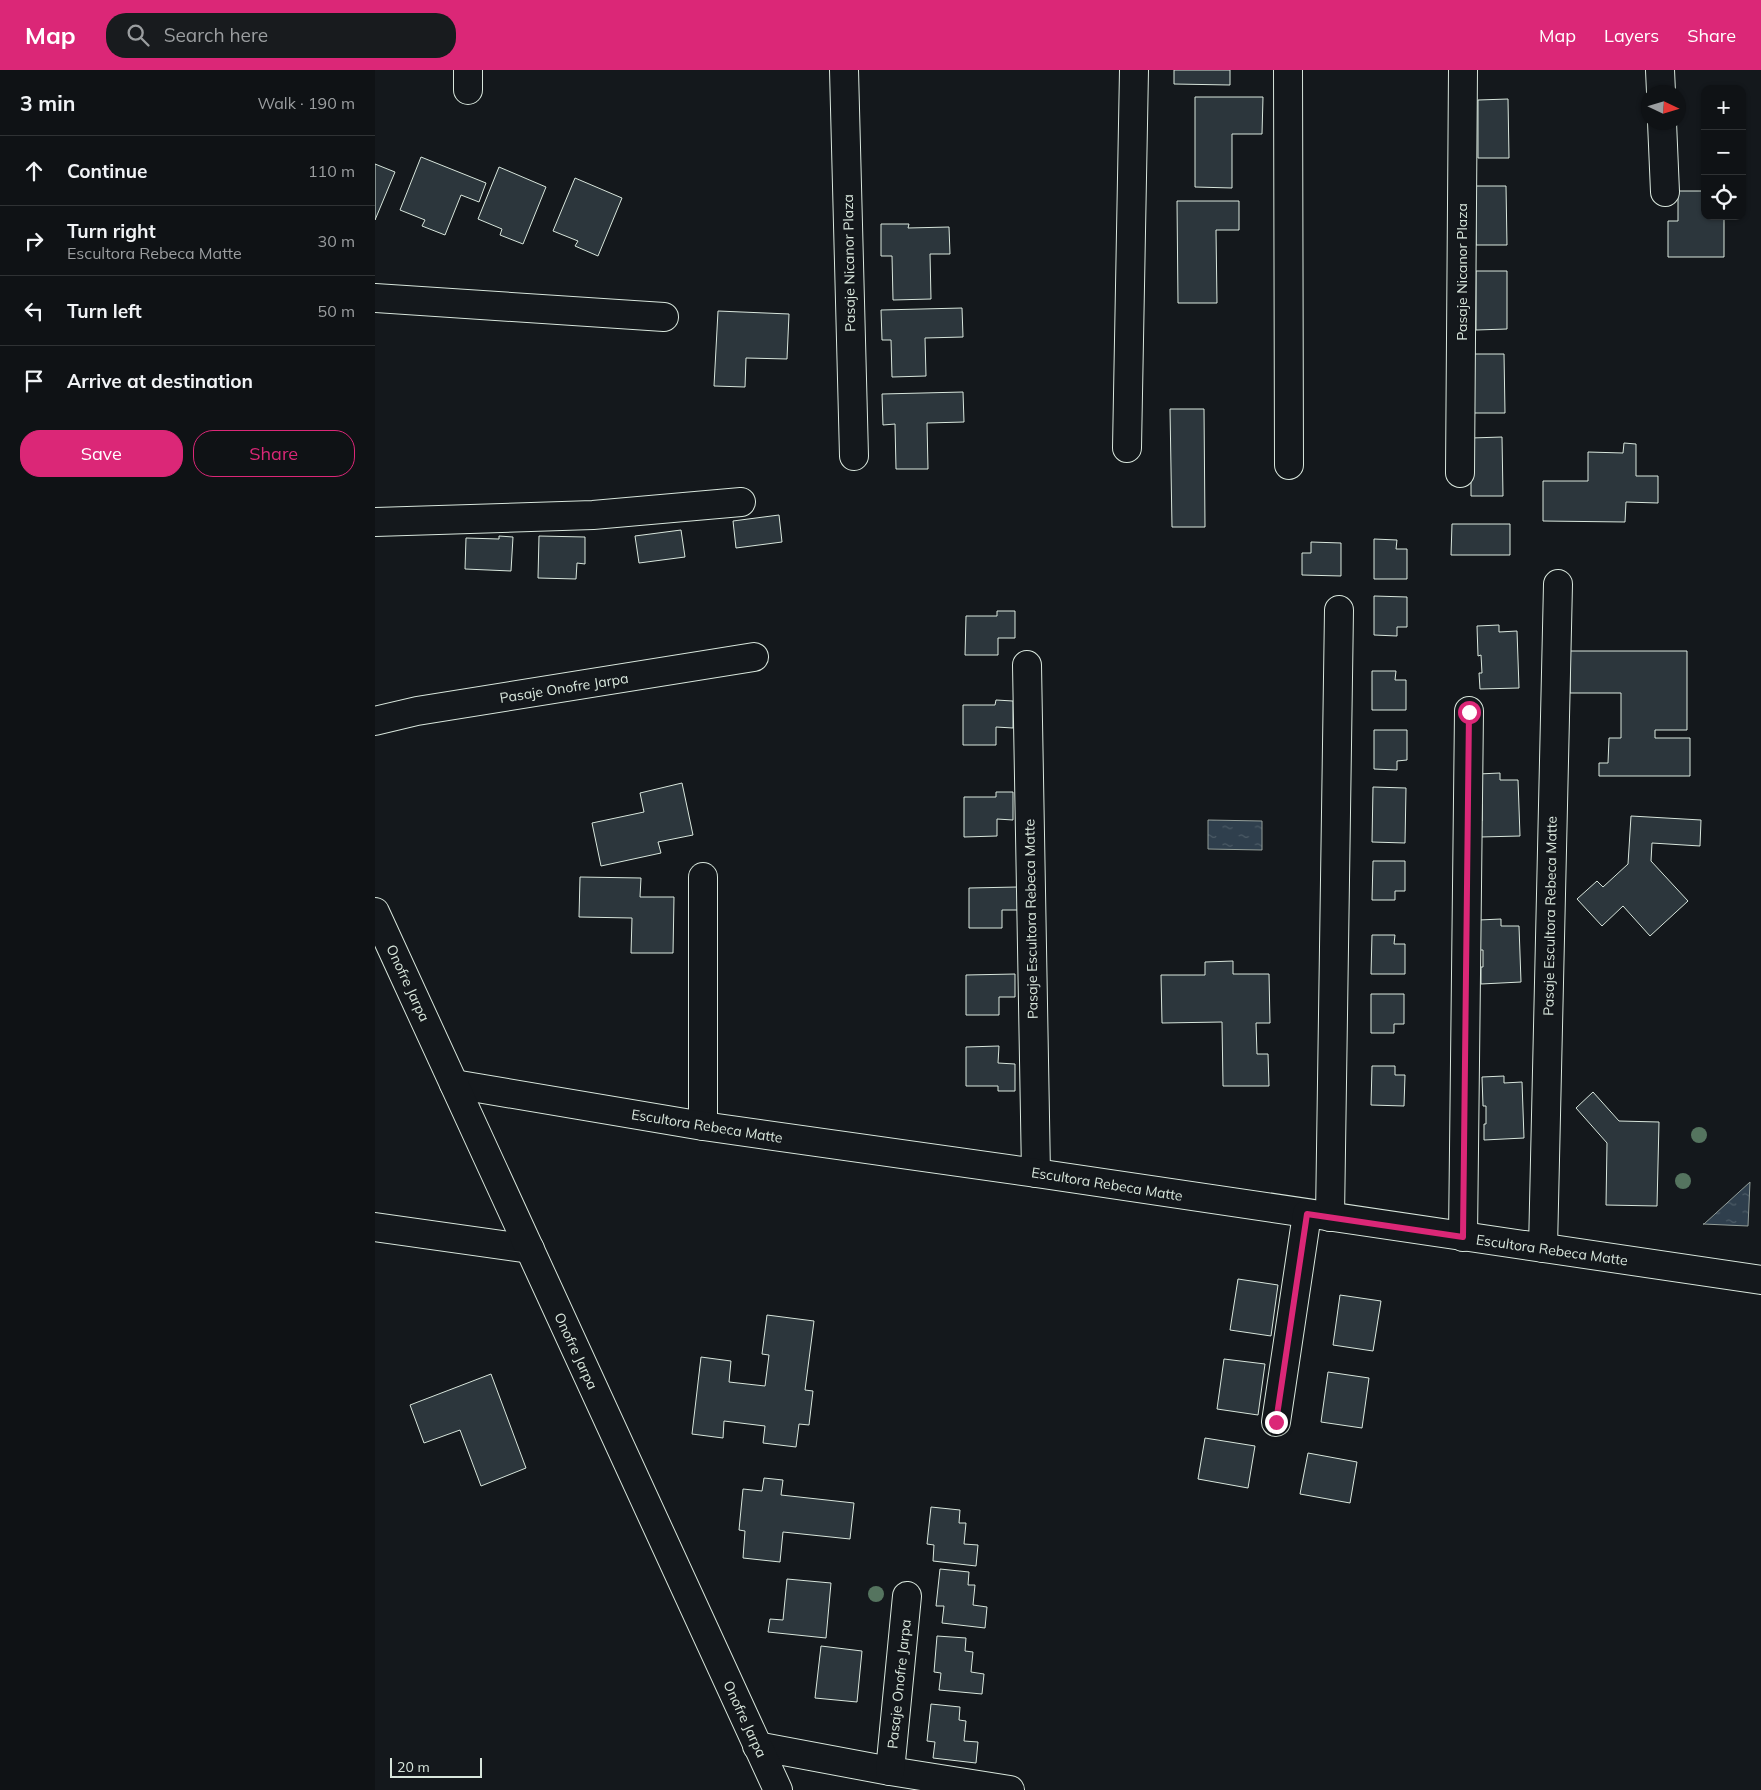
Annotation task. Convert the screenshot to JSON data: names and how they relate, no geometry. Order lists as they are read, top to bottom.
{
  "streets": {
    "street": [
      "Pasaje Nicanor Plaza",
      "Pasaje Onofre Jarpa",
      "Pasaje Escultora Rebeca Matte",
      "Onofre Jarpa",
      "Escultora Rebeca Matte"
    ]
  },
  "crossings": [
    ["Pasaje Escultora Rebeca Matte", "Escultora Rebeca Matte"],
    ["Onofre Jarpa", "Escultora Rebeca Matte"]
  ],
  "scale_bar": "20 m",
  "north": "right",
  "page": {
    "header": "Map",
    "search": "Search here",
    "nav": ["Map", "Layers", "Share"],
    "heading": ["3 min", "Walk · 190 m"],
    "map_buttons": ["+", "−"],
    "list": [
      ["Continue", "110 m"],
      ["Turn right", "Escultora Rebeca Matte", "30 m"],
      ["Turn left", "50 m"],
      "Arrive at destination"
    ],
    "buttons": ["Save", "Share"],
    "scale": "20 m"
  }
}
